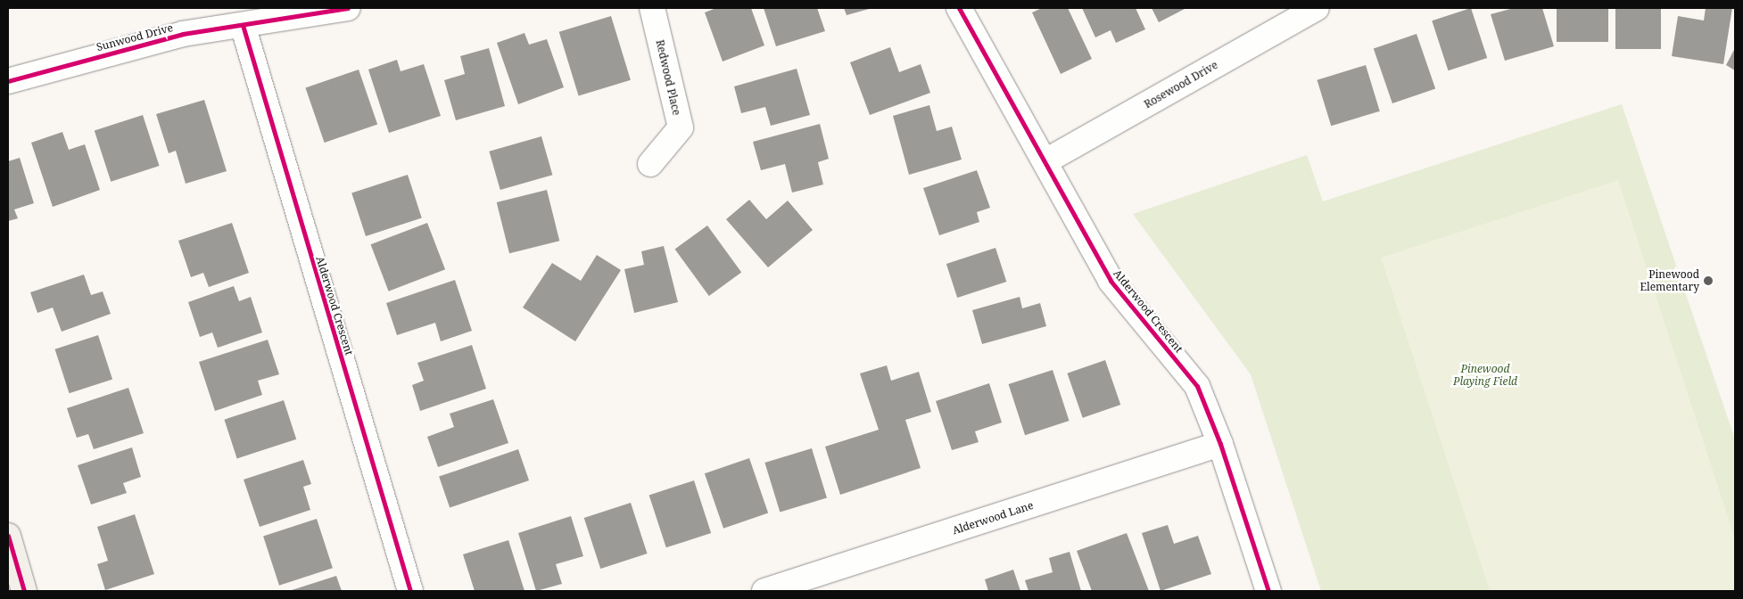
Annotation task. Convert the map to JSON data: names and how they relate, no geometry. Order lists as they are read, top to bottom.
{
  "streets": {
    "street": [
      "Sunwood Drive",
      "Redwood Place",
      "Rosewood Drive",
      "Alderwood Crescent",
      "Alderwood Lane"
    ]
  },
  "crossings": [
    ["Sunwood Drive", "Alderwood Crescent"],
    ["Rosewood Drive", "Alderwood Crescent"],
    ["Alderwood Crescent", "Alderwood Lane"]
  ],
  "parks": ["Pinewood Playing Field"],
  "places": ["Pinewood Elementary"]
}
